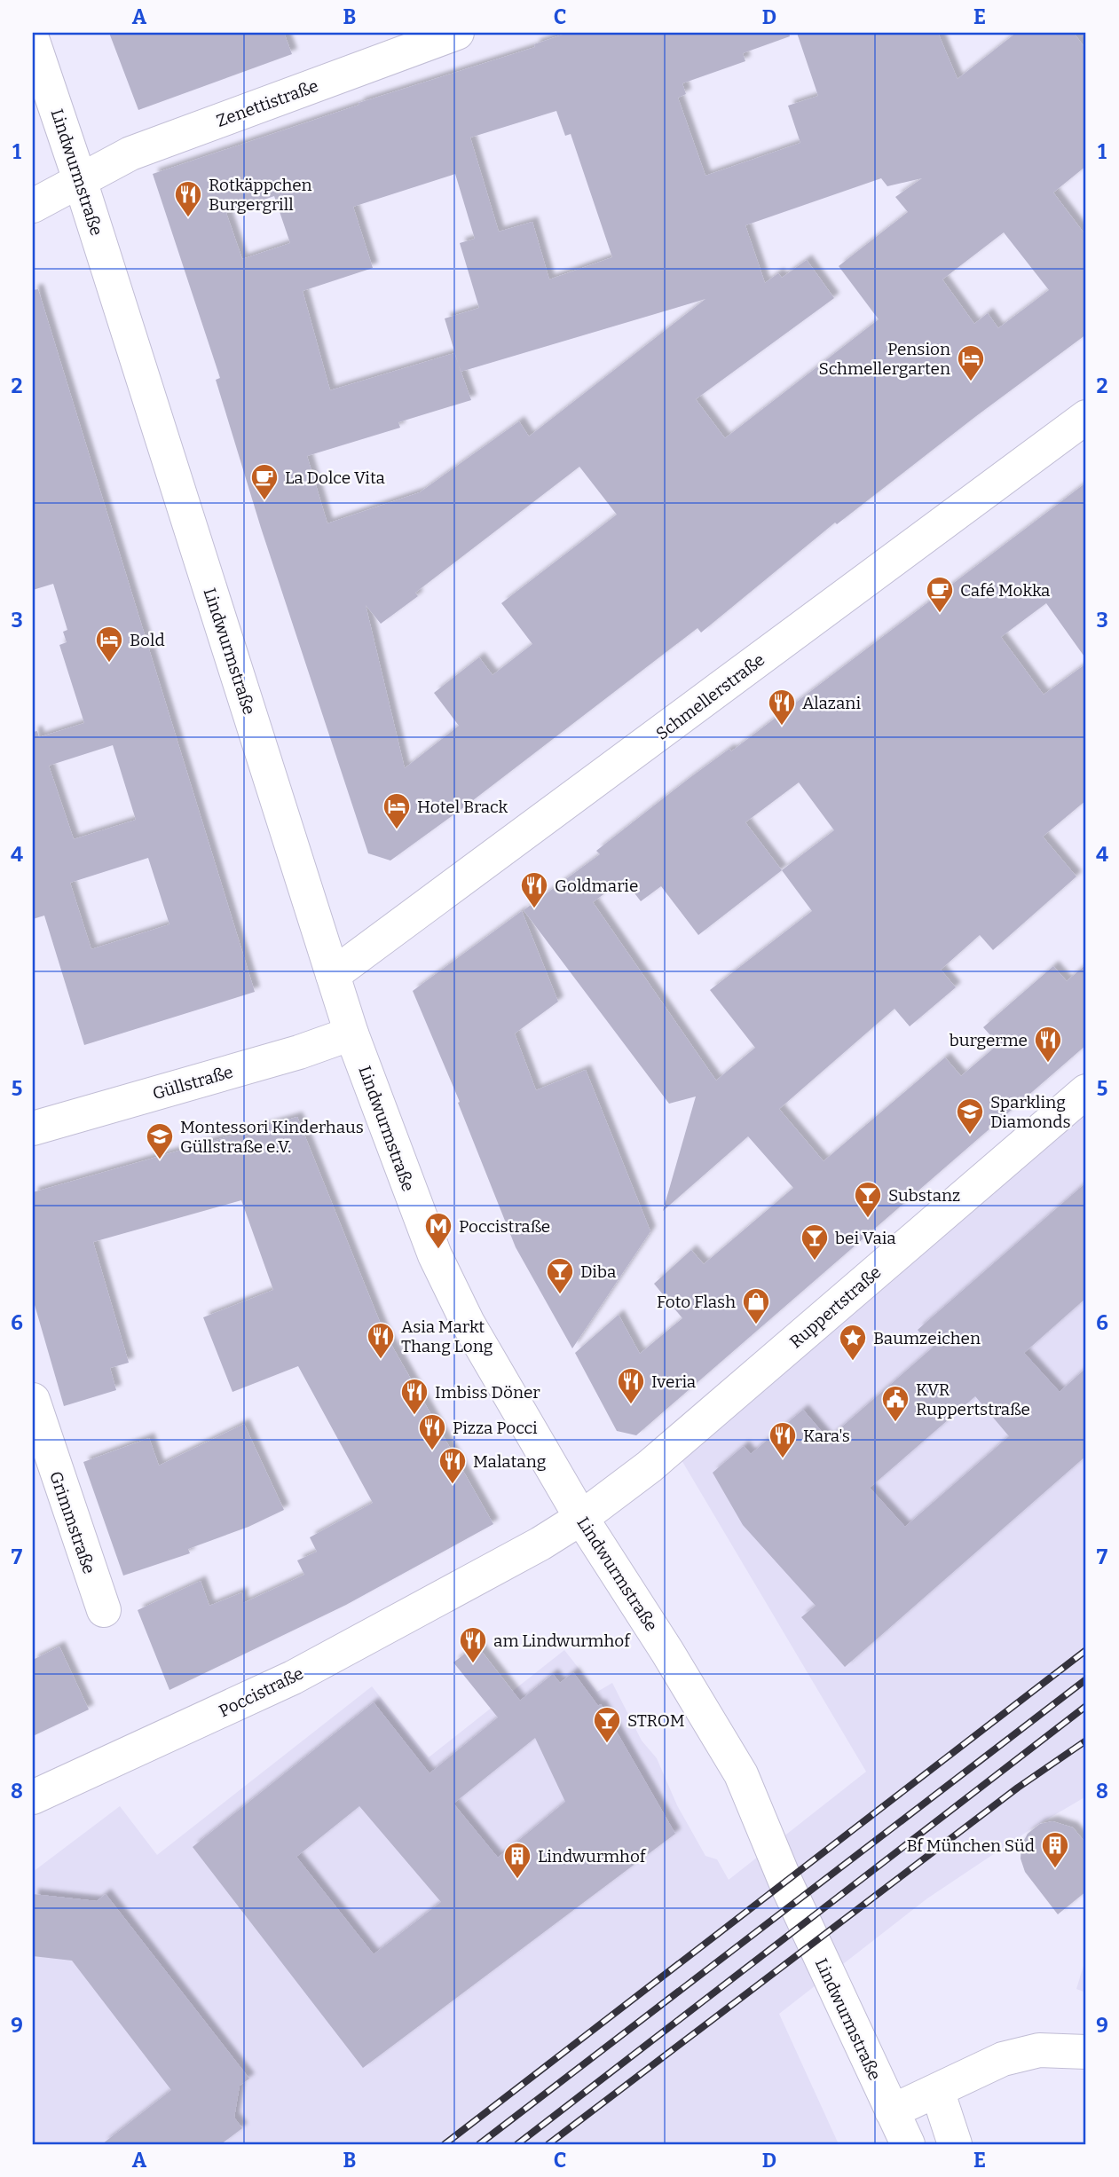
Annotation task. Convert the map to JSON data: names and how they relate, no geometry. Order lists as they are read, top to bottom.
{
  "streets": {
    "main road": [
      "Zenettistraße",
      "Lindwurmstraße",
      "Schmellerstraße",
      "Güllstraße",
      "Ruppertstraße",
      "Grimmstraße",
      "Poccistraße"
    ]
  },
  "crossings": [
    ["Zenettistraße", "Lindwurmstraße"],
    ["Lindwurmstraße", "Schmellerstraße"],
    ["Lindwurmstraße", "Güllstraße"],
    ["Lindwurmstraße", "Ruppertstraße"],
    ["Lindwurmstraße", "Poccistraße"],
    ["Ruppertstraße", "Poccistraße"]
  ],
  "places": {
    "restaurant": [
      "Rotkäppchen Burgergrill",
      "Alazani",
      "Goldmarie",
      "burgerme",
      "Asia Markt Thang Long",
      "Iveria",
      "Imbiss Döner",
      "Pizza Pocci",
      "Kara's",
      "Malatang",
      "am Lindwurmhof"
    ],
    "hotel": ["Pension Schmellergarten", "Bold", "Hotel Brack"],
    "cafe": ["La Dolce Vita", "Café Mokka"],
    "school or university": ["Sparkling Diamonds", "Montessori Kinderhaus Güllstraße e.V."],
    "bar": [
      "Substanz",
      "bei Vaia",
      "Diba",
      "STROM"
    ],
    "metro station": ["Poccistraße"],
    "shop": ["Foto Flash"],
    "place": ["Baumzeichen"],
    "public building": ["KVR Ruppertstraße"],
    "building": ["Bf München Süd", "Lindwurmhof"]
  },
  "grid": {
    "columns": [
      "A",
      "B",
      "C",
      "D",
      "E"
    ],
    "rows": [
      "1",
      "2",
      "3",
      "4",
      "5",
      "6",
      "7",
      "8",
      "9"
    ]
  }
}
